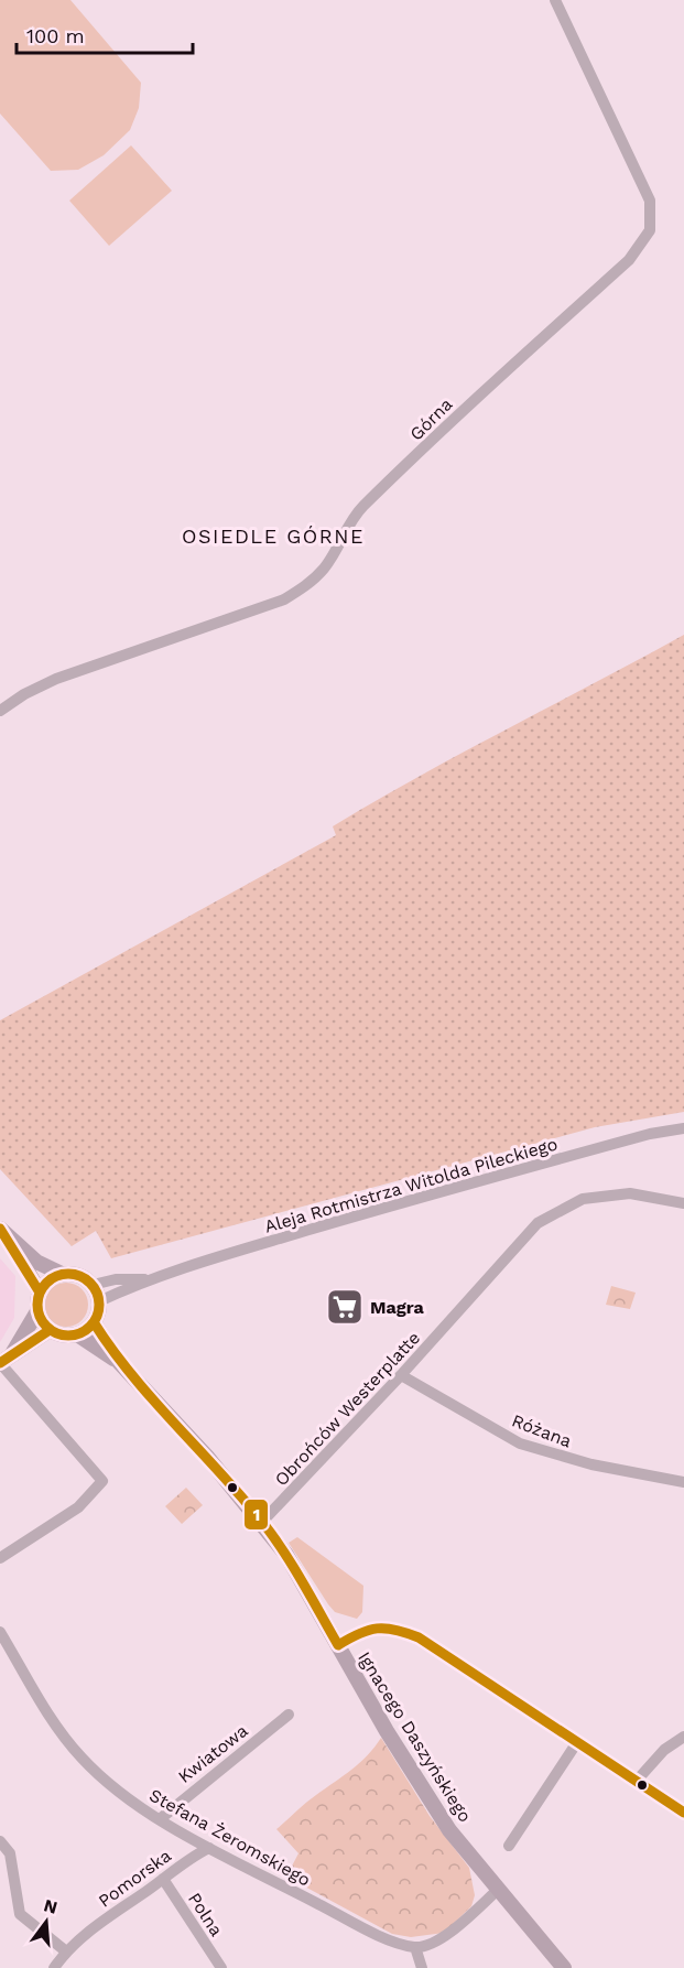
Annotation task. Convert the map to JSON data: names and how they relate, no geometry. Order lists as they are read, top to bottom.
{
  "streets": {
    "main road": ["Ignacego Daszyńskiego"],
    "street": [
      "Górna",
      "Aleja Rotmistrza Witolda Pileckiego",
      "Obrońców Westerplatte",
      "Różana",
      "Kwiatowa",
      "Stefana Żeromskiego",
      "Pomorska",
      "Polna"
    ]
  },
  "crossings": [
    ["Obrońców Westerplatte", "Różana"],
    ["Obrońców Westerplatte", "Ignacego Daszyńskiego"],
    ["Kwiatowa", "Stefana Żeromskiego"],
    ["Stefana Żeromskiego", "Pomorska"],
    ["Pomorska", "Polna"]
  ],
  "districts": ["OSIEDLE GÓRNE"],
  "places": {
    "supermarket": ["Magra"]
  },
  "lines": ["transit line 1"],
  "scale_bar": "100 m",
  "north": "top"
}
